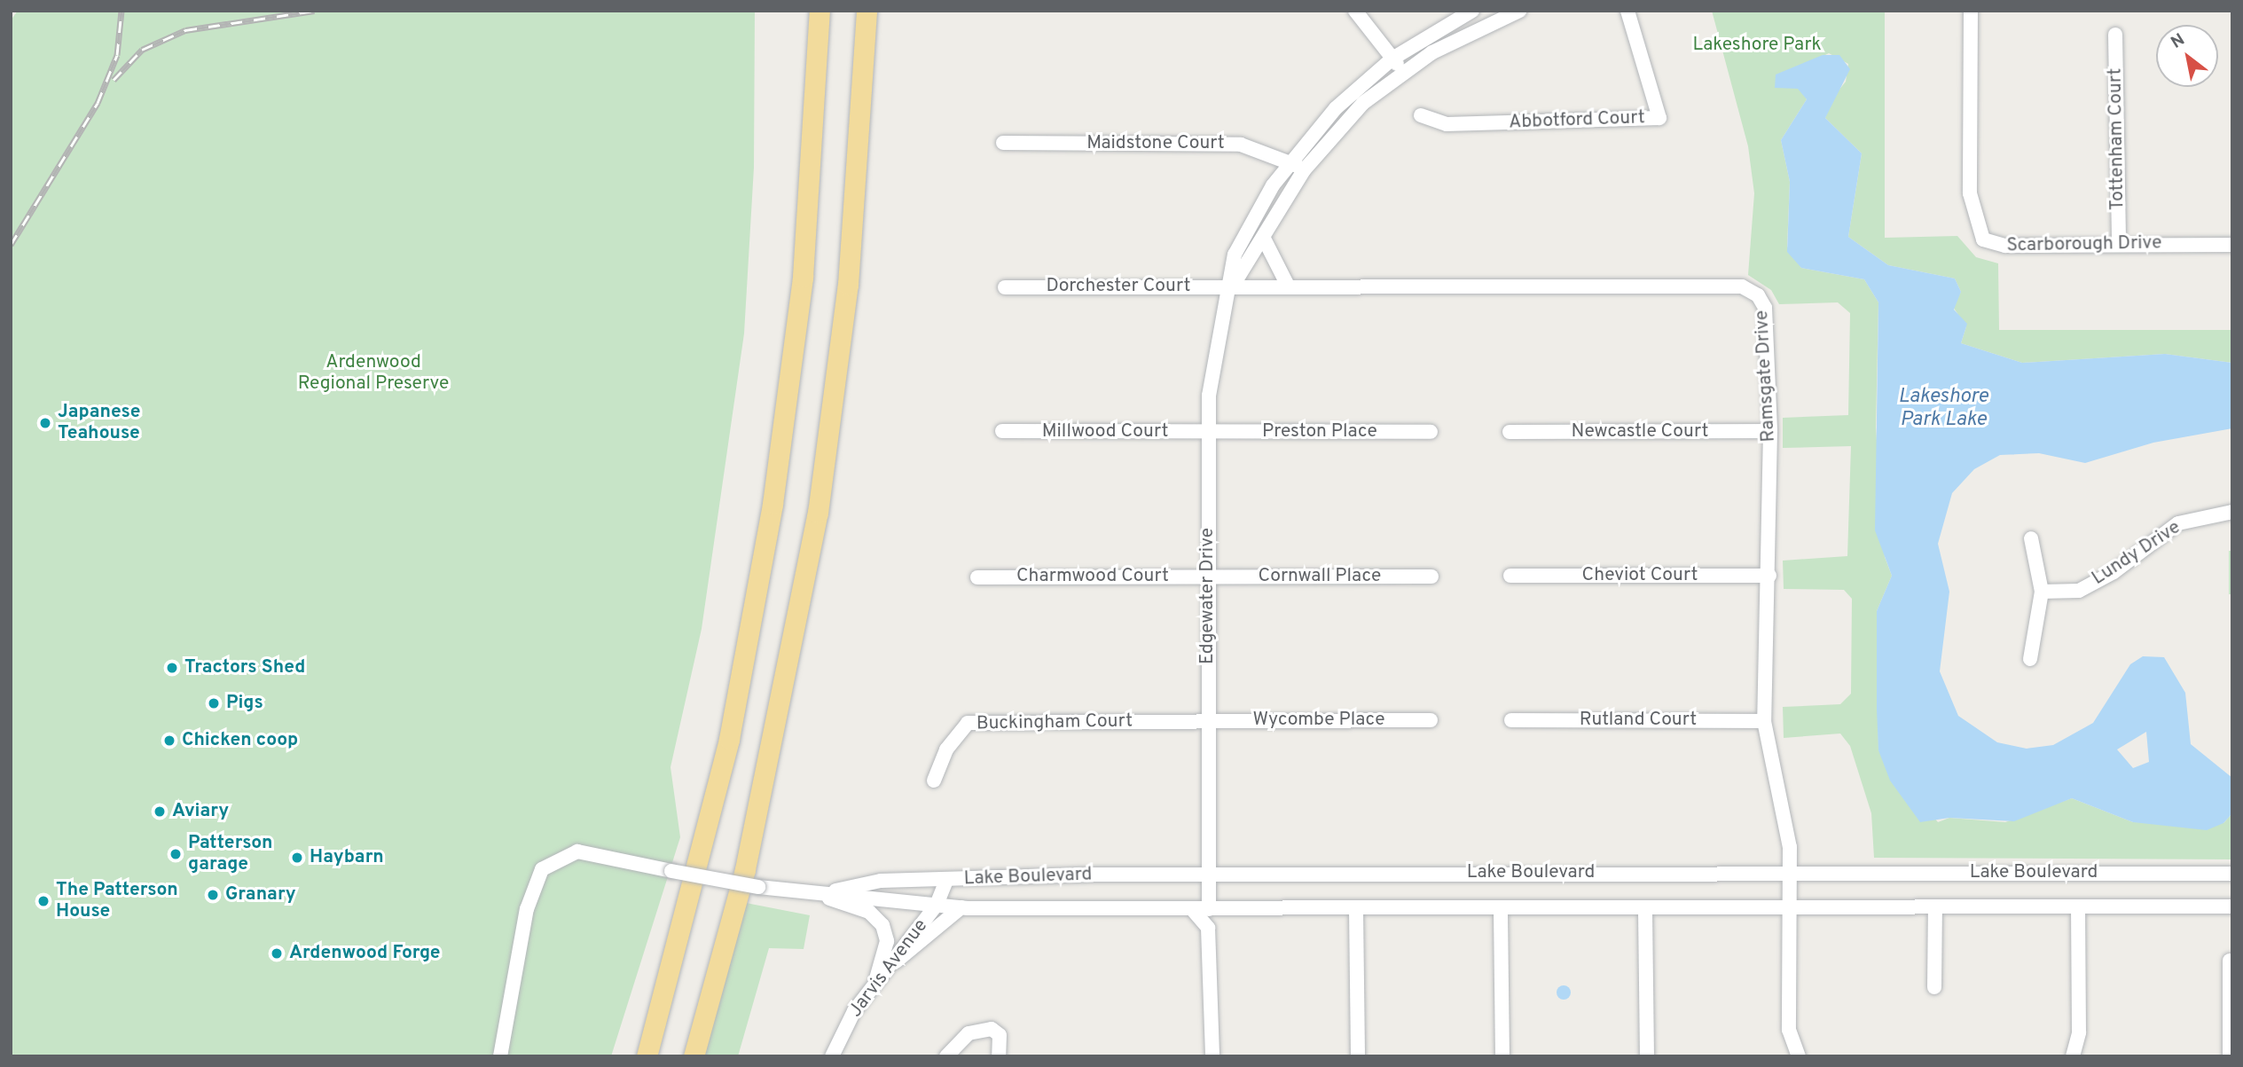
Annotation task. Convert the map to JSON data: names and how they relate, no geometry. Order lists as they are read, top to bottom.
{
  "streets": {
    "street": [
      "Abbotford Court",
      "Tottenham Court",
      "Maidstone Court",
      "Scarborough Drive",
      "Dorchester Court",
      "Ramsgate Drive",
      "Millwood Court",
      "Preston Place",
      "Newcastle Court",
      "Lundy Drive",
      "Cheviot Court",
      "Charmwood Court",
      "Cornwall Place",
      "Edgewater Drive",
      "Wycombe Place",
      "Rutland Court",
      "Buckingham Court",
      "Lake Boulevard",
      "Jarvis Avenue"
    ]
  },
  "crossings": [
    ["Tottenham Court", "Scarborough Drive"],
    ["Maidstone Court", "Edgewater Drive"],
    ["Dorchester Court", "Ramsgate Drive"],
    ["Dorchester Court", "Edgewater Drive"],
    ["Ramsgate Drive", "Newcastle Court"],
    ["Ramsgate Drive", "Cheviot Court"],
    ["Ramsgate Drive", "Edgewater Drive"],
    ["Ramsgate Drive", "Rutland Court"],
    ["Ramsgate Drive", "Lake Boulevard"],
    ["Millwood Court", "Preston Place"],
    ["Millwood Court", "Edgewater Drive"],
    ["Preston Place", "Edgewater Drive"],
    ["Charmwood Court", "Cornwall Place"],
    ["Charmwood Court", "Edgewater Drive"],
    ["Cornwall Place", "Edgewater Drive"],
    ["Edgewater Drive", "Wycombe Place"],
    ["Edgewater Drive", "Buckingham Court"],
    ["Edgewater Drive", "Lake Boulevard"],
    ["Wycombe Place", "Buckingham Court"],
    ["Lake Boulevard", "Jarvis Avenue"]
  ],
  "water": ["Lakeshore Park Lake"],
  "parks": ["Lakeshore Park", "Ardenwood Regional Preserve"],
  "places": [
    "Japanese Teahouse",
    "Tractors Shed",
    "Pigs",
    "Chicken coop",
    "Aviary",
    "Patterson garage",
    "Haybarn",
    "Granary",
    "The Patterson House",
    "Ardenwood Forge"
  ],
  "north": "top left"
}
